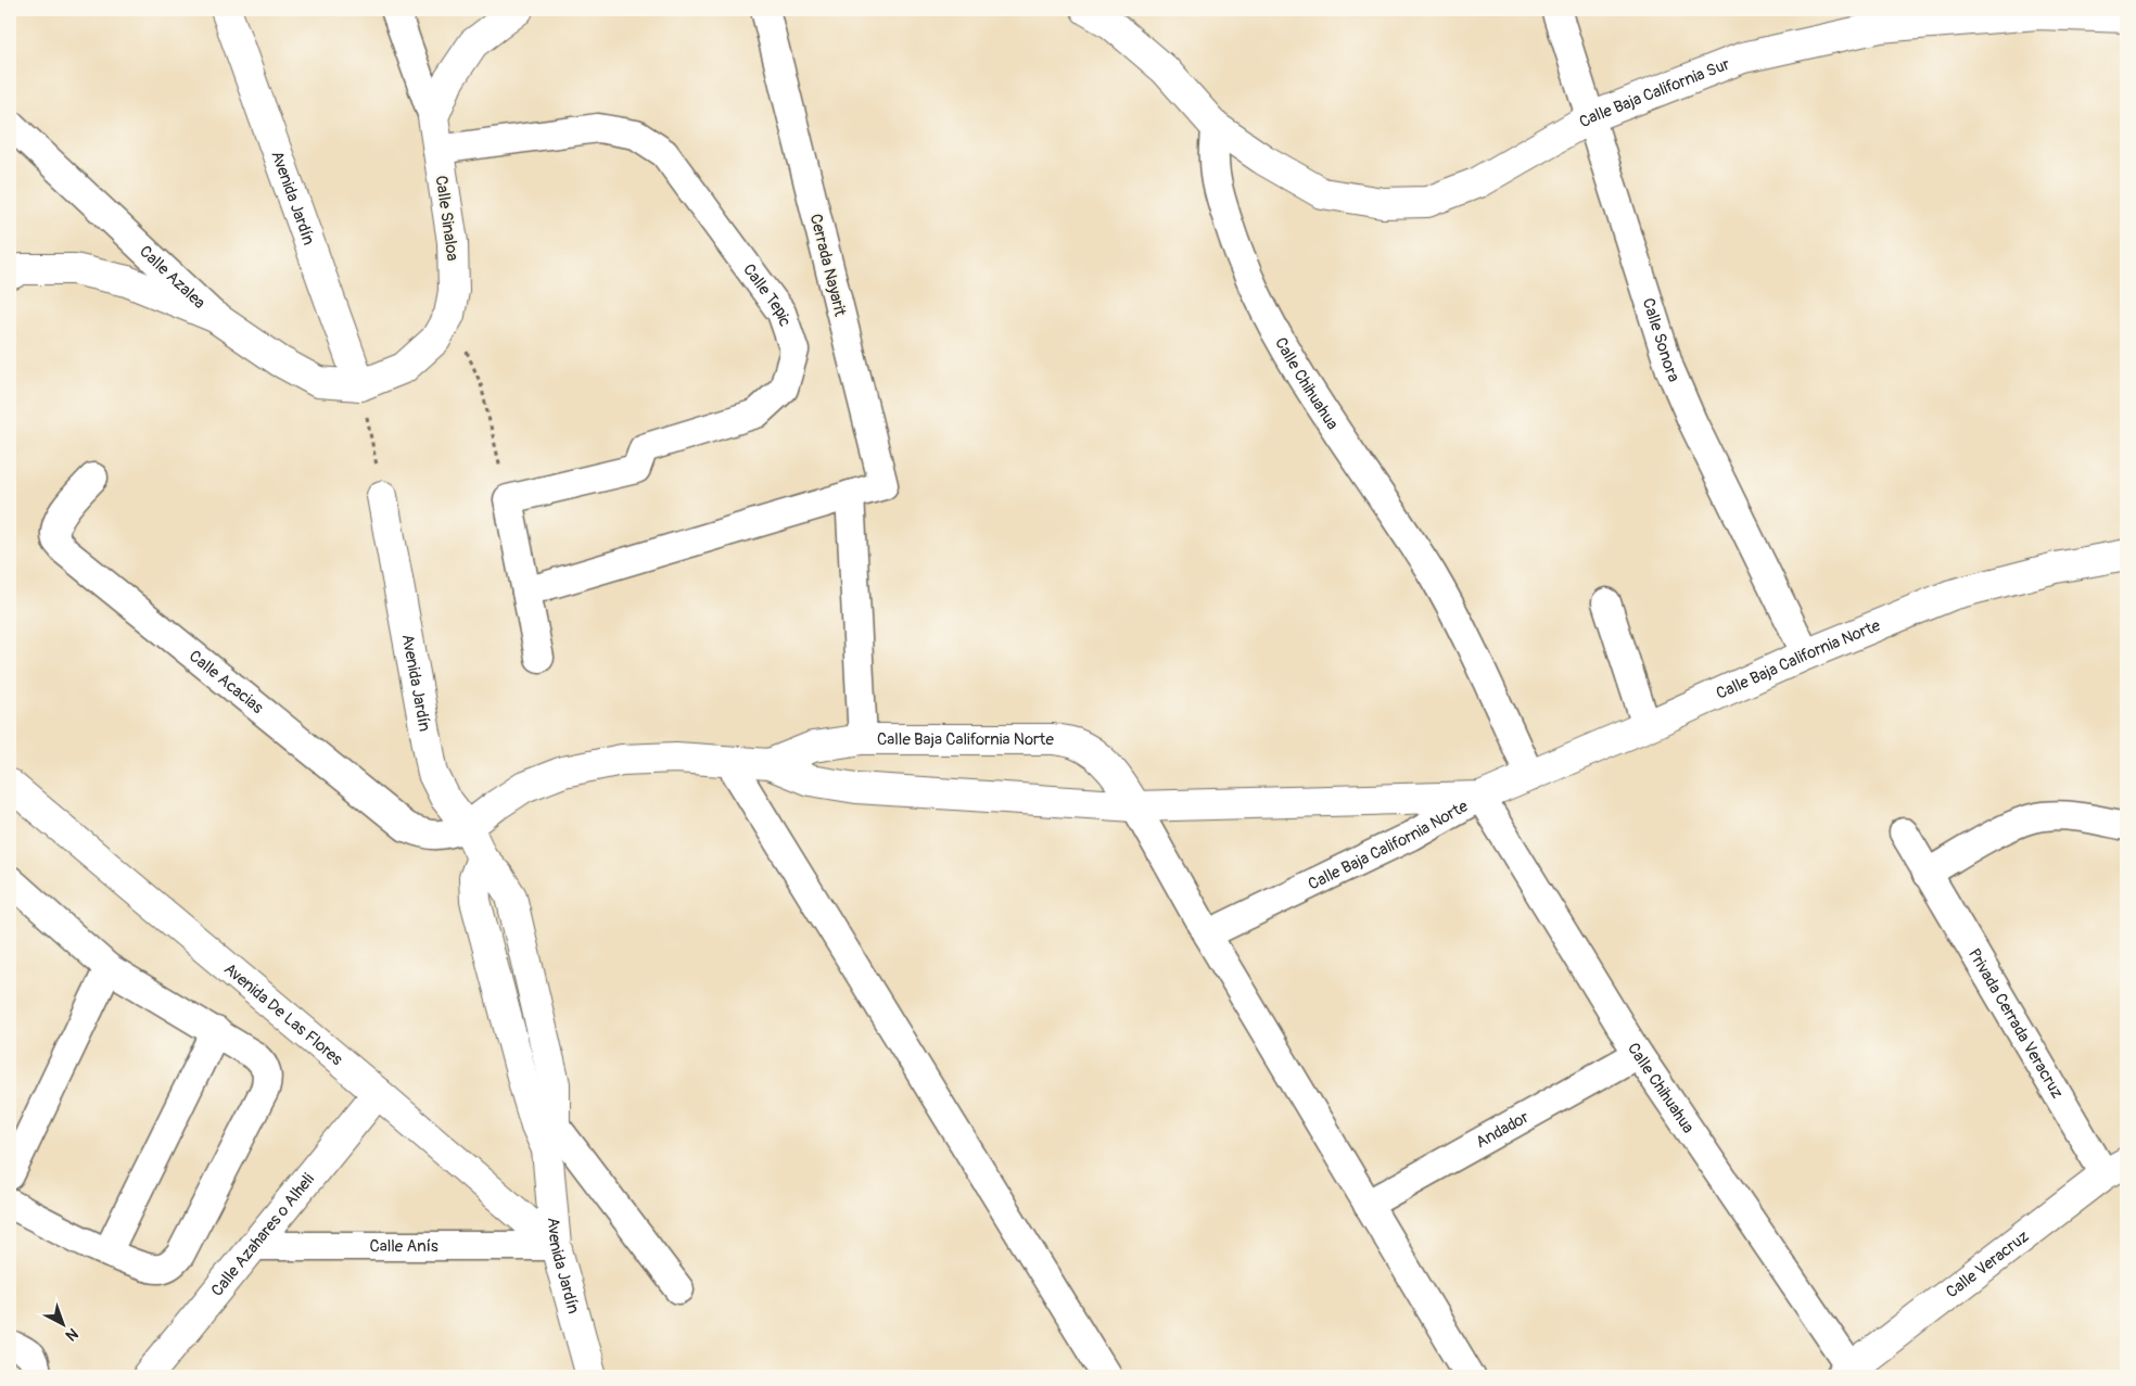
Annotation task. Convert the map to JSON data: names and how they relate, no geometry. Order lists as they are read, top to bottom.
{
  "streets": {
    "street": [
      "Calle Baja California Sur",
      "Avenida Jardín",
      "Calle Sinaloa",
      "Cerrada Nayarit",
      "Calle Azalea",
      "Calle Tepic",
      "Calle Sonora",
      "Calle Chihuahua",
      "Calle Baja California Norte",
      "Calle Acacias",
      "Avenida De Las Flores",
      "Privada Cerrada Veracruz",
      "Andador",
      "Calle Azahares o Alheli",
      "Calle Anís",
      "Calle Veracruz"
    ]
  },
  "crossings": [
    ["Calle Baja California Sur", "Calle Sonora"],
    ["Calle Baja California Sur", "Calle Chihuahua"],
    ["Avenida Jardín", "Calle Sinaloa"],
    ["Avenida Jardín", "Calle Azalea"],
    ["Avenida Jardín", "Calle Baja California Norte"],
    ["Avenida Jardín", "Calle Acacias"],
    ["Avenida Jardín", "Avenida De Las Flores"],
    ["Avenida Jardín", "Calle Anís"],
    ["Calle Sinaloa", "Calle Azalea"],
    ["Calle Sinaloa", "Calle Tepic"],
    ["Calle Sonora", "Calle Baja California Norte"],
    ["Calle Chihuahua", "Calle Baja California Norte"],
    ["Calle Chihuahua", "Andador"],
    ["Calle Chihuahua", "Calle Veracruz"],
    ["Calle Baja California Norte", "Calle Acacias"],
    ["Avenida De Las Flores", "Calle Azahares o Alheli"],
    ["Avenida De Las Flores", "Calle Anís"],
    ["Privada Cerrada Veracruz", "Calle Veracruz"],
    ["Calle Azahares o Alheli", "Calle Anís"]
  ],
  "north": "bottom right"
}
